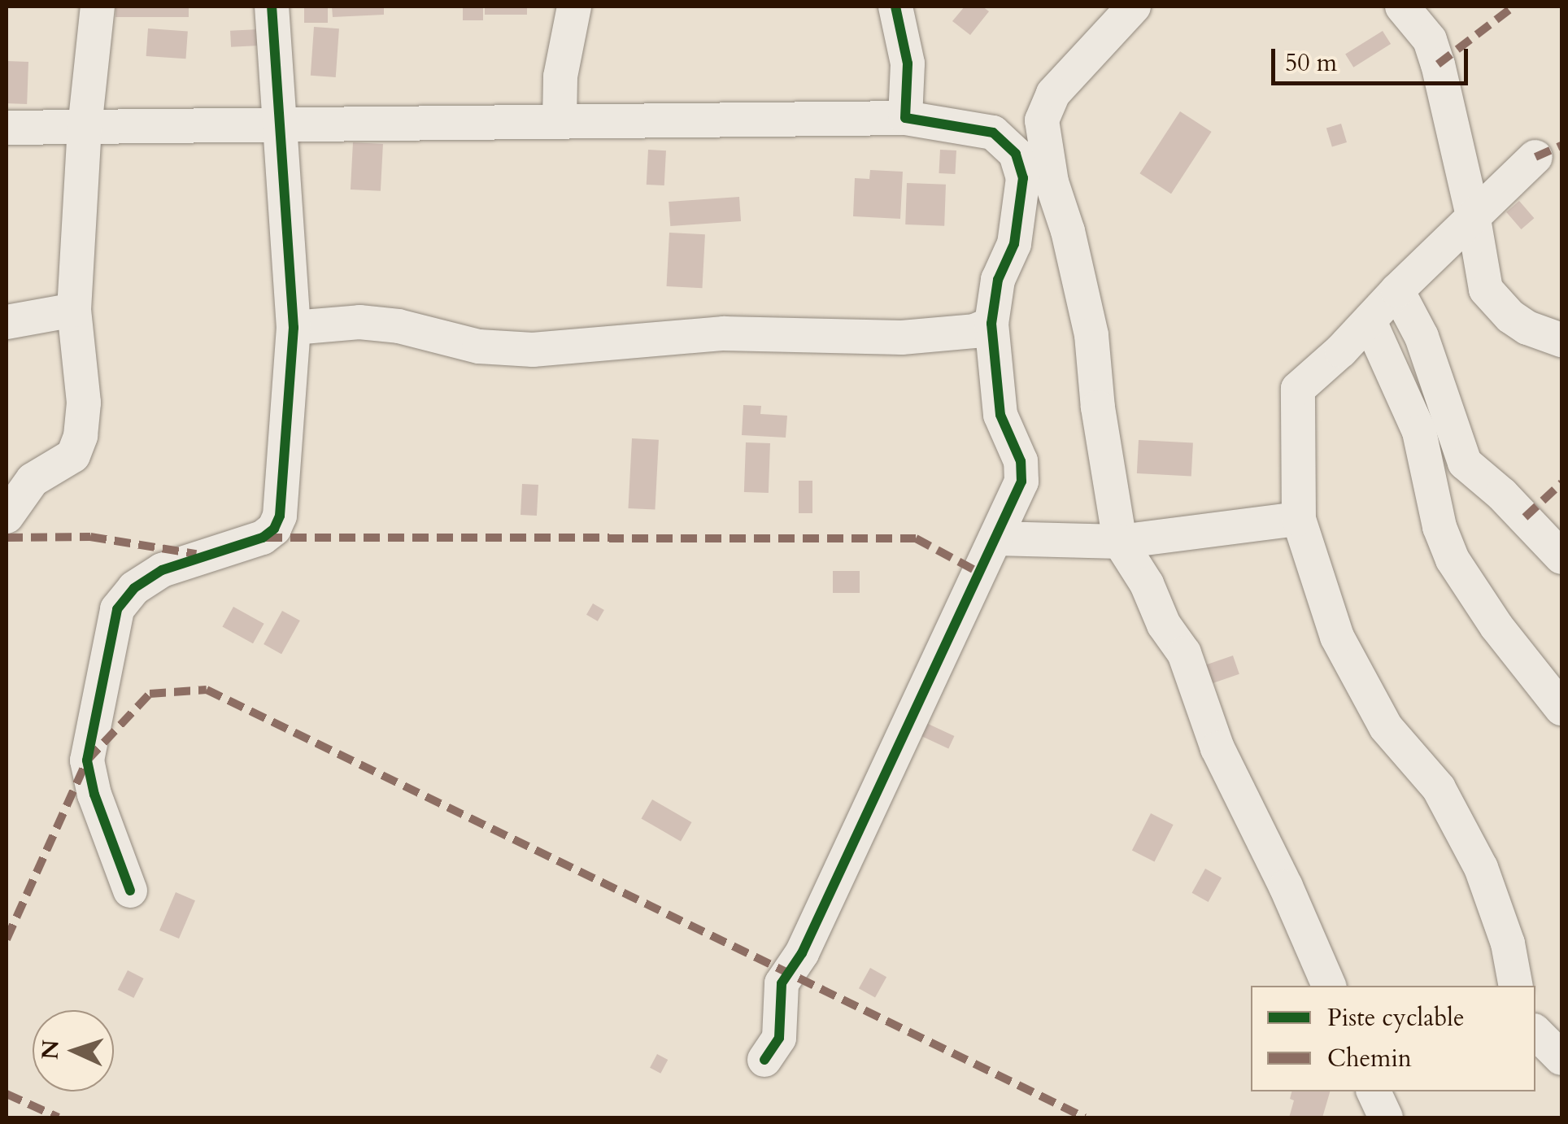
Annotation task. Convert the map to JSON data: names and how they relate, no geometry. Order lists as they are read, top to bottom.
{
  "legend": ["Piste cyclable", "Chemin"],
  "scale_bar": "50 m",
  "north": "left"
}
